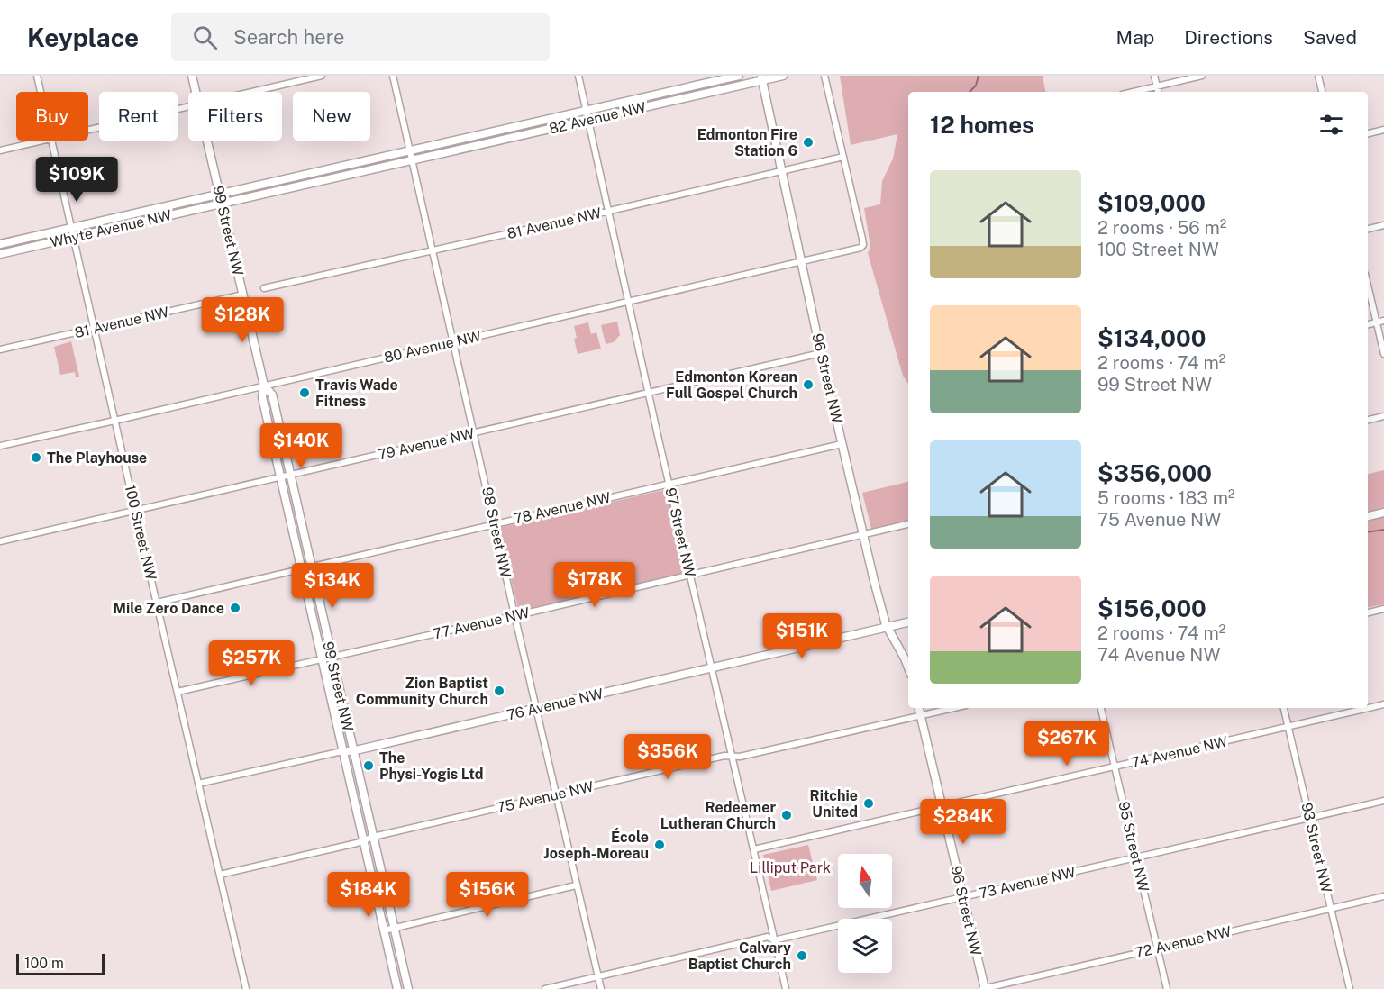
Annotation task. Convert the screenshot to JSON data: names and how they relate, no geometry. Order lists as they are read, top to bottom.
{
  "streets": {
    "main road": [
      "82 Avenue NW",
      "Whyte Avenue NW",
      "99 Street NW",
      "96 Street NW",
      "76 Avenue NW"
    ],
    "street": [
      "81 Avenue NW",
      "80 Avenue NW",
      "79 Avenue NW",
      "78 Avenue NW",
      "100 Street NW",
      "98 Street NW",
      "97 Street NW",
      "77 Avenue NW",
      "74 Avenue NW",
      "75 Avenue NW",
      "95 Street NW",
      "93 Street NW",
      "73 Avenue NW",
      "72 Avenue NW"
    ]
  },
  "crossings": [
    ["82 Avenue NW", "Whyte Avenue NW"],
    ["82 Avenue NW", "99 Street NW"],
    ["82 Avenue NW", "96 Street NW"],
    ["82 Avenue NW", "98 Street NW"],
    ["82 Avenue NW", "97 Street NW"],
    ["81 Avenue NW", "99 Street NW"],
    ["81 Avenue NW", "80 Avenue NW"],
    ["81 Avenue NW", "96 Street NW"],
    ["81 Avenue NW", "100 Street NW"],
    ["81 Avenue NW", "98 Street NW"],
    ["81 Avenue NW", "97 Street NW"],
    ["Whyte Avenue NW", "99 Street NW"],
    ["Whyte Avenue NW", "100 Street NW"],
    ["99 Street NW", "80 Avenue NW"],
    ["99 Street NW", "79 Avenue NW"],
    ["99 Street NW", "78 Avenue NW"],
    ["99 Street NW", "77 Avenue NW"],
    ["99 Street NW", "76 Avenue NW"],
    ["99 Street NW", "75 Avenue NW"],
    ["80 Avenue NW", "96 Street NW"],
    ["80 Avenue NW", "100 Street NW"],
    ["80 Avenue NW", "98 Street NW"],
    ["80 Avenue NW", "97 Street NW"],
    ["96 Street NW", "79 Avenue NW"],
    ["96 Street NW", "78 Avenue NW"],
    ["96 Street NW", "77 Avenue NW"],
    ["96 Street NW", "76 Avenue NW"],
    ["96 Street NW", "74 Avenue NW"],
    ["96 Street NW", "75 Avenue NW"],
    ["96 Street NW", "73 Avenue NW"],
    ["96 Street NW", "72 Avenue NW"],
    ["79 Avenue NW", "100 Street NW"],
    ["79 Avenue NW", "98 Street NW"],
    ["79 Avenue NW", "97 Street NW"],
    ["78 Avenue NW", "100 Street NW"],
    ["78 Avenue NW", "98 Street NW"],
    ["78 Avenue NW", "97 Street NW"],
    ["100 Street NW", "77 Avenue NW"],
    ["100 Street NW", "76 Avenue NW"],
    ["100 Street NW", "75 Avenue NW"],
    ["98 Street NW", "77 Avenue NW"],
    ["98 Street NW", "76 Avenue NW"],
    ["98 Street NW", "75 Avenue NW"],
    ["98 Street NW", "73 Avenue NW"],
    ["97 Street NW", "77 Avenue NW"],
    ["97 Street NW", "76 Avenue NW"],
    ["97 Street NW", "74 Avenue NW"],
    ["97 Street NW", "75 Avenue NW"],
    ["97 Street NW", "73 Avenue NW"],
    ["74 Avenue NW", "95 Street NW"],
    ["74 Avenue NW", "93 Street NW"],
    ["95 Street NW", "73 Avenue NW"],
    ["95 Street NW", "72 Avenue NW"],
    ["93 Street NW", "73 Avenue NW"],
    ["93 Street NW", "72 Avenue NW"]
  ],
  "parks": ["Lilliput Park"],
  "places": [
    "Edmonton Fire Station 6",
    "Edmonton Korean Full Gospel Church",
    "Travis Wade Fitness",
    "The Playhouse",
    "Mile Zero Dance",
    "Zion Baptist Community Church",
    "The Physi-Yogis Ltd",
    "Ritchie United",
    "Redeemer Lutheran Church",
    "École Joseph-Moreau",
    "Calvary Baptist Church"
  ],
  "scale_bar": "100 m",
  "north": "top",
  "page": {
    "header": "Keyplace",
    "search": "Search here",
    "nav": ["Map", "Directions", "Saved"],
    "chip": [
      "Buy",
      "Rent",
      "Filters",
      "New"
    ],
    "heading": "12 homes",
    "price": [
      "$109K",
      "$128K",
      "$140K",
      "$178K",
      "$134K",
      "$151K",
      "$257K",
      "$267K",
      "$356K",
      "$284K",
      "$184K",
      "$156K"
    ],
    "list": [
      {
        "name": "$109,000",
        "note": "2 rooms · 56 m² · 100 Street NW"
      },
      {
        "name": "$134,000",
        "note": "2 rooms · 74 m² · 99 Street NW"
      },
      {
        "name": "$356,000",
        "note": "5 rooms · 183 m² · 75 Avenue NW"
      },
      {
        "name": "$156,000",
        "note": "2 rooms · 74 m² · 74 Avenue NW"
      }
    ],
    "scale": "100 m"
  }
}
